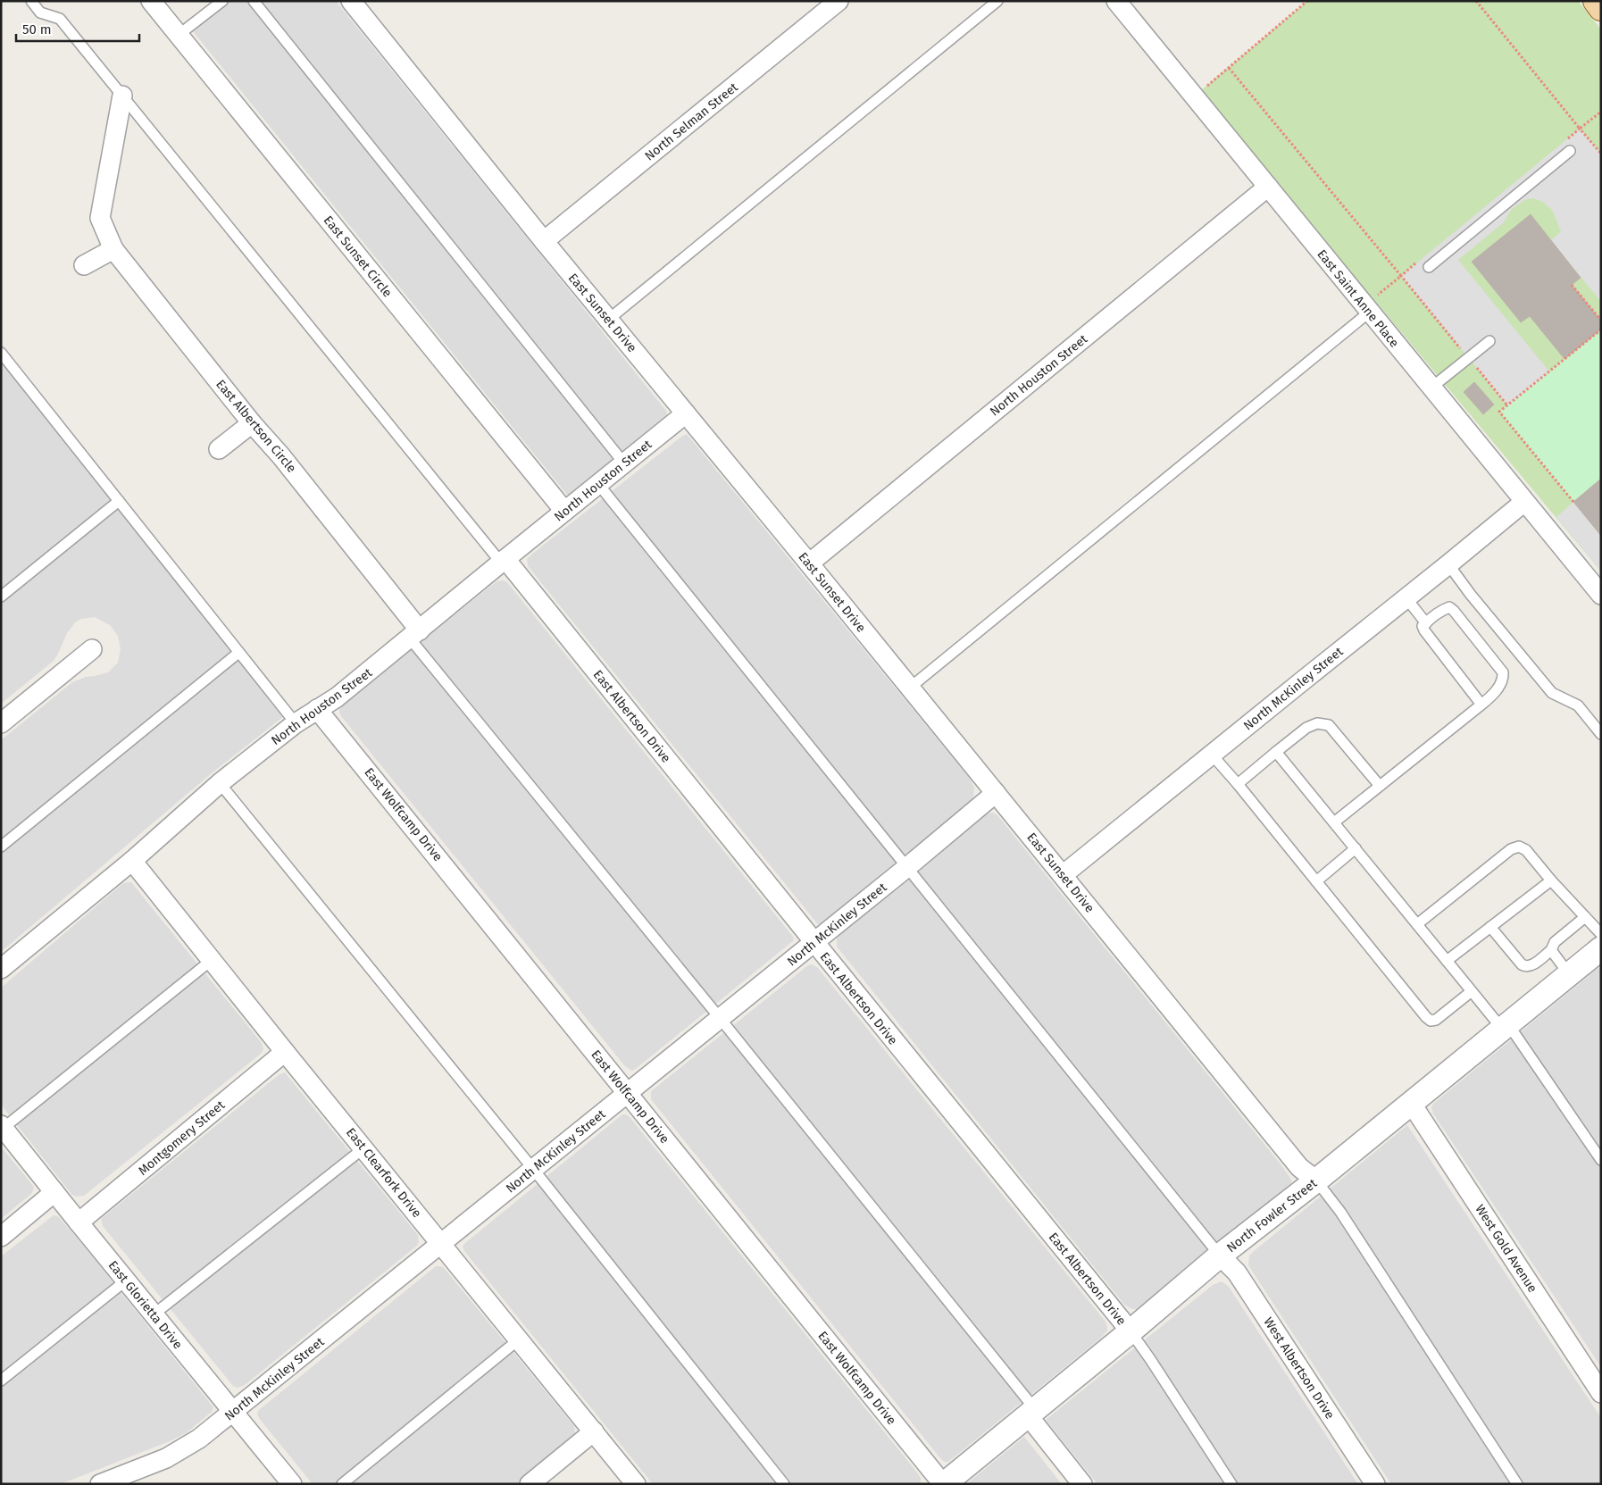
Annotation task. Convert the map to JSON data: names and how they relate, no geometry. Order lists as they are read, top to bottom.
{
  "streets": {
    "street": [
      "North Selman Street",
      "East Sunset Circle",
      "East Saint Anne Place",
      "East Sunset Drive",
      "North Houston Street",
      "East Albertson Circle",
      "North McKinley Street",
      "East Albertson Drive",
      "East Wolfcamp Drive",
      "Montgomery Street",
      "East Clearfork Drive",
      "North Fowler Street",
      "West Gold Avenue",
      "East Glorietta Drive",
      "West Albertson Drive"
    ]
  },
  "crossings": [
    ["North Selman Street", "East Sunset Drive"],
    ["East Sunset Circle", "North Houston Street"],
    ["East Saint Anne Place", "North Houston Street"],
    ["East Saint Anne Place", "North McKinley Street"],
    ["East Sunset Drive", "North Houston Street"],
    ["East Sunset Drive", "North McKinley Street"],
    ["East Sunset Drive", "North Fowler Street"],
    ["North Houston Street", "East Albertson Circle"],
    ["North Houston Street", "East Albertson Drive"],
    ["North Houston Street", "East Wolfcamp Drive"],
    ["North Houston Street", "East Clearfork Drive"],
    ["North McKinley Street", "East Albertson Drive"],
    ["North McKinley Street", "East Wolfcamp Drive"],
    ["North McKinley Street", "East Clearfork Drive"],
    ["North McKinley Street", "East Glorietta Drive"],
    ["East Albertson Drive", "North Fowler Street"],
    ["East Wolfcamp Drive", "North Fowler Street"],
    ["Montgomery Street", "East Clearfork Drive"],
    ["Montgomery Street", "East Glorietta Drive"],
    ["North Fowler Street", "West Gold Avenue"],
    ["North Fowler Street", "West Albertson Drive"]
  ],
  "scale_bar": "50 m"
}
